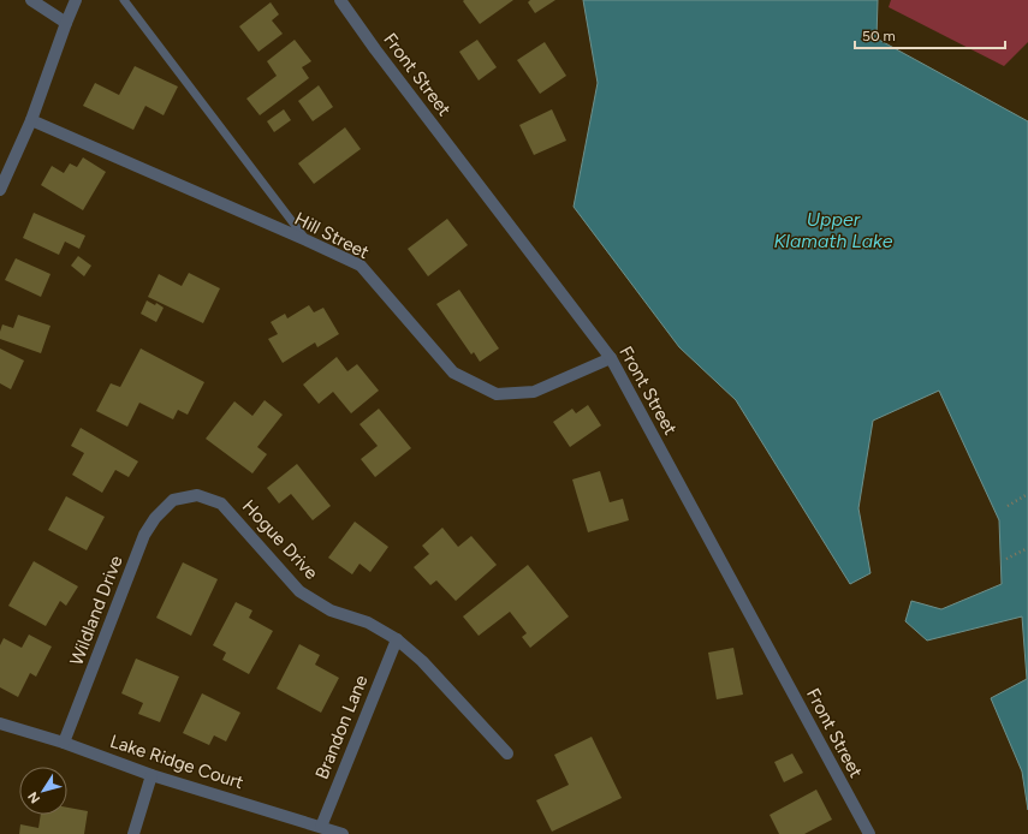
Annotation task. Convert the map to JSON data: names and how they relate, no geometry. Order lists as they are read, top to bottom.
{
  "streets": {
    "street": [
      "Front Street",
      "Hill Street",
      "Hogue Drive",
      "Wildland Drive",
      "Brandon Lane",
      "Lake Ridge Court"
    ]
  },
  "crossings": [
    ["Front Street", "Hill Street"],
    ["Hogue Drive", "Wildland Drive"],
    ["Hogue Drive", "Brandon Lane"],
    ["Wildland Drive", "Lake Ridge Court"],
    ["Brandon Lane", "Lake Ridge Court"]
  ],
  "water": ["Upper Klamath Lake"],
  "scale_bar": "50 m",
  "north": "bottom left"
}
